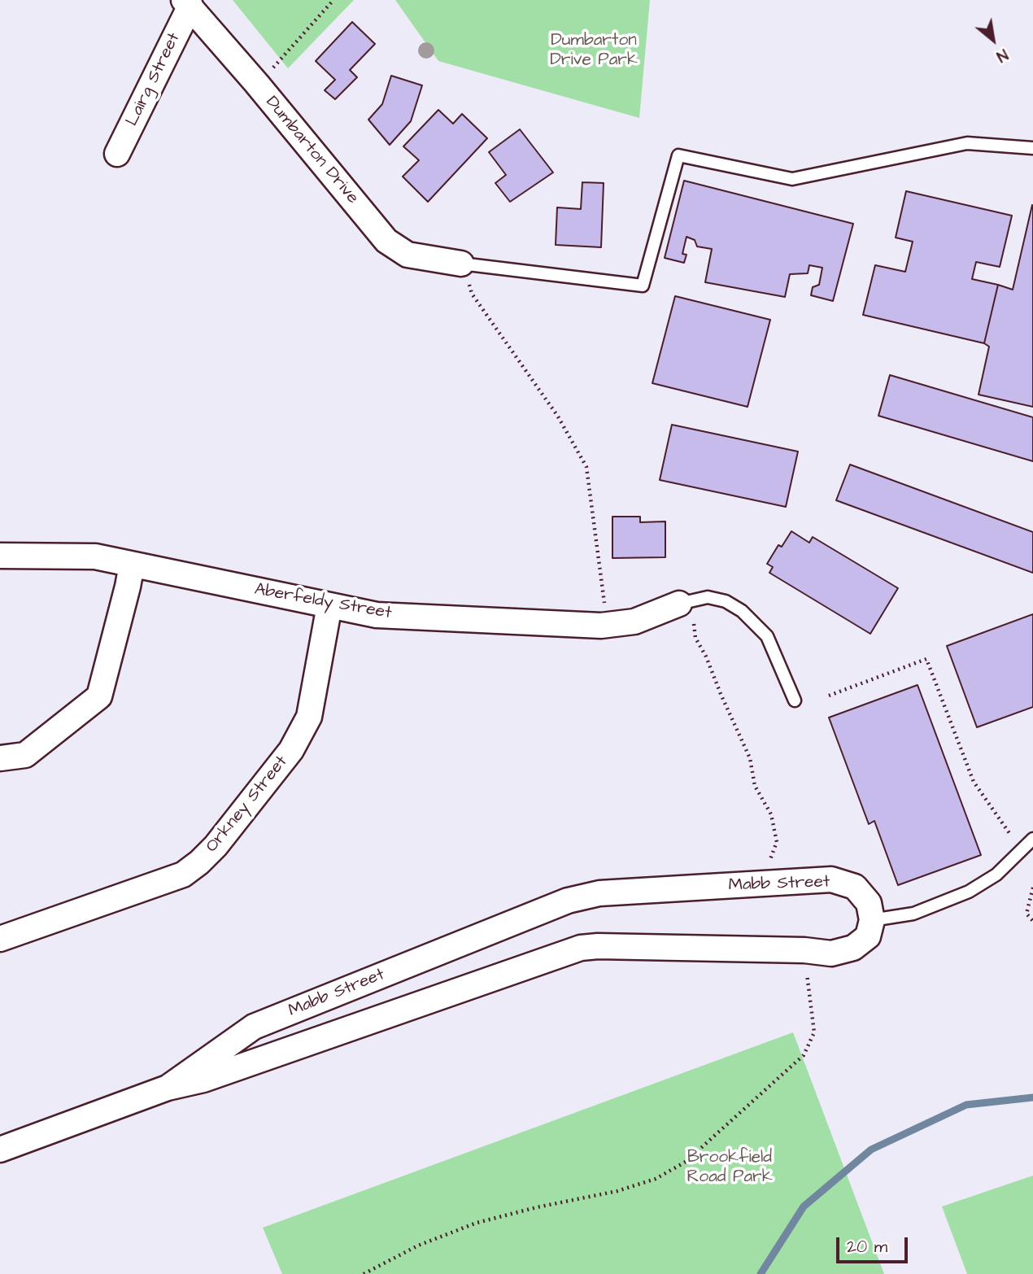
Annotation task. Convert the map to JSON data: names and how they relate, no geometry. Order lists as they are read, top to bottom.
{
  "streets": {
    "street": [
      "Lairg Street",
      "Dumbarton Drive",
      "Aberfeldy Street",
      "Orkney Street",
      "Mabb Street"
    ]
  },
  "crossings": [
    ["Lairg Street", "Dumbarton Drive"],
    ["Aberfeldy Street", "Orkney Street"]
  ],
  "parks": ["Dumbarton Drive Park", "Brookfield Road Park"],
  "scale_bar": "20 m",
  "north": "bottom right"
}
